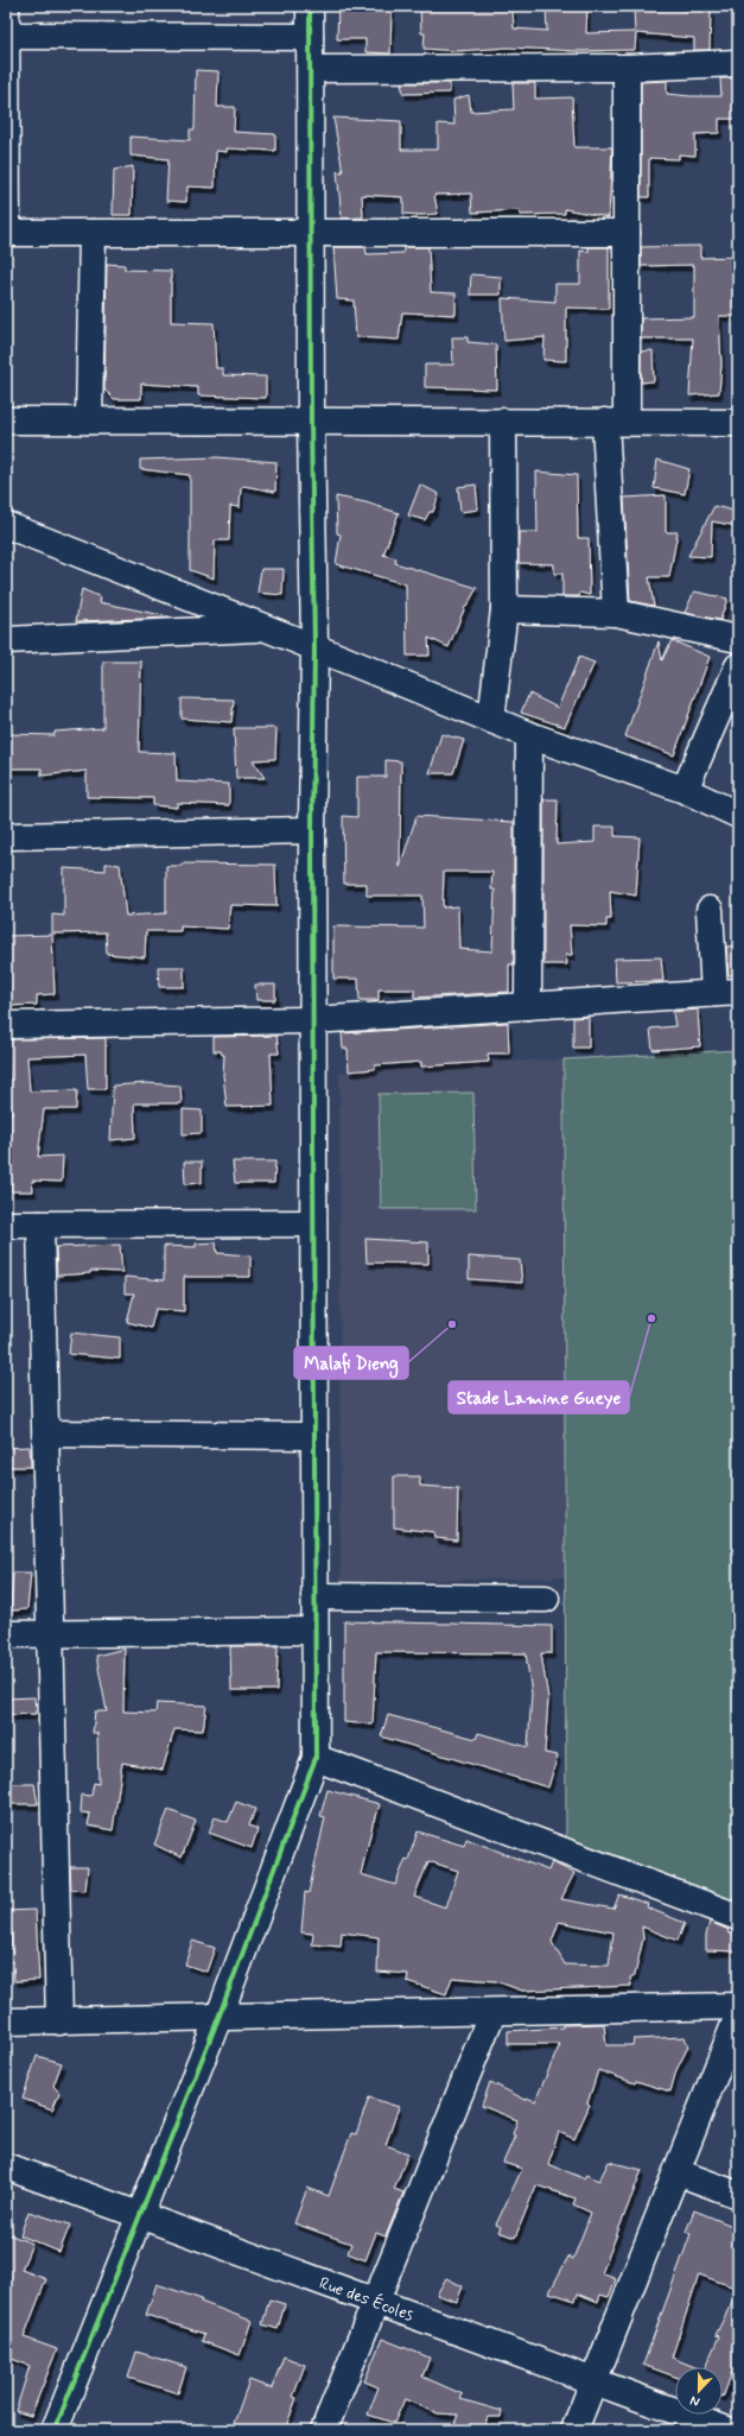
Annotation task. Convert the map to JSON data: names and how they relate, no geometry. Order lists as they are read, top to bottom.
{
  "streets": {
    "street": ["Rue des Écoles"]
  },
  "places": ["Stade Lamine Gueye", "Malafi Dieng"],
  "north": "bottom"
}
